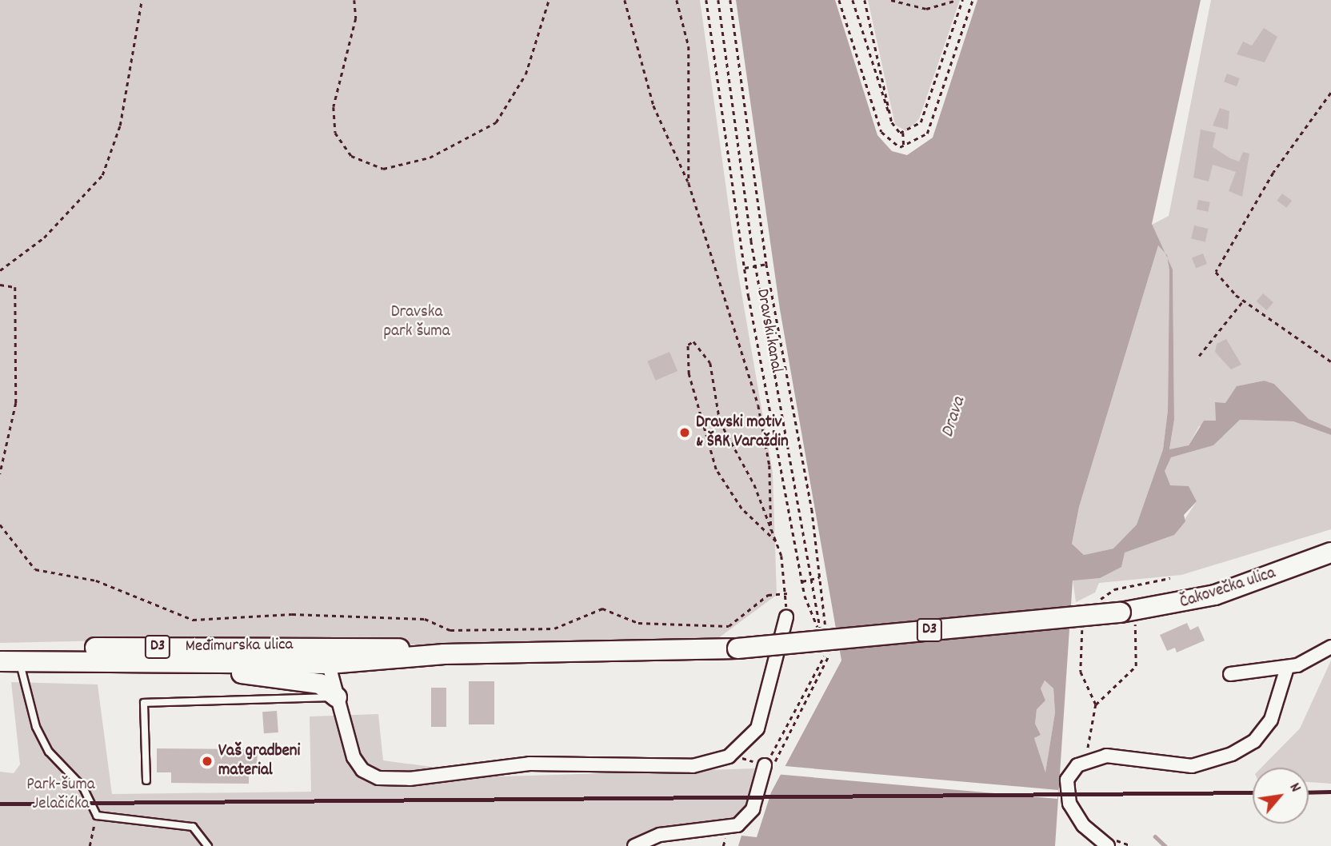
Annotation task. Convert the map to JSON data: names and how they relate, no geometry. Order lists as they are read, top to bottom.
{
  "streets": {
    "main road": ["Čakovečka ulica", "D3", "Međimurska ulica"],
    "path": ["Dravski kanal"]
  },
  "crossings": [
    ["Čakovečka ulica", "Međimurska ulica"]
  ],
  "water": ["Drava"],
  "parks": ["Dravska park šuma", "Park-šuma Jelačićka"],
  "places": ["Dravski motiv & ŠRK Varaždin", "Vaš gradbeni material"],
  "north": "top right"
}
